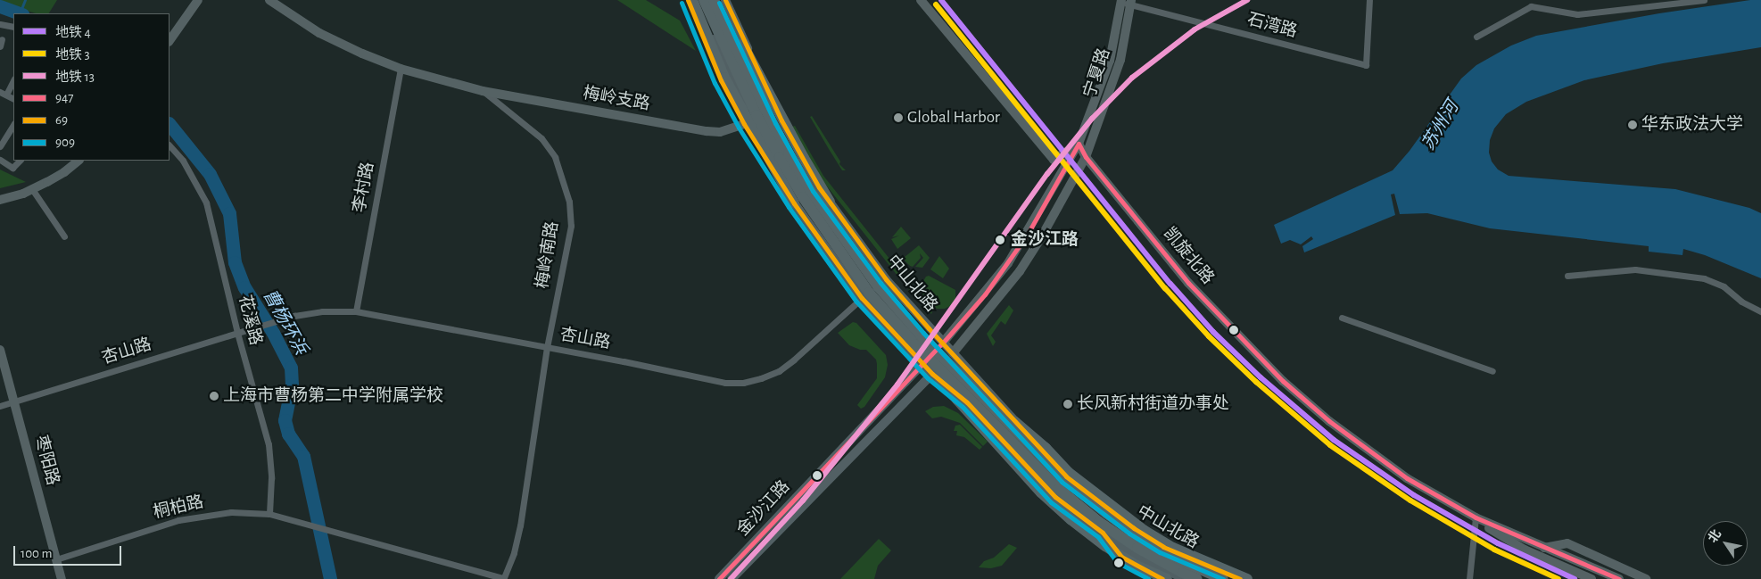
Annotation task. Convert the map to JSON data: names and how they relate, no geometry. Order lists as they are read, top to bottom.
{
  "streets": {
    "main road": ["中山北路", "金沙江路"],
    "street": [
      "石湾路",
      "宁夏路",
      "梅岭支路",
      "李村路",
      "梅岭南路",
      "凯旋北路",
      "花溪路",
      "杏山路",
      "枣阳路",
      "桐柏路"
    ]
  },
  "crossings": [
    ["石湾路", "宁夏路"],
    ["宁夏路", "凯旋北路"],
    ["宁夏路", "中山北路"],
    ["宁夏路", "金沙江路"],
    ["梅岭支路", "梅岭南路"],
    ["李村路", "梅岭南路"],
    ["李村路", "杏山路"],
    ["梅岭南路", "杏山路"],
    ["梅岭南路", "桐柏路"],
    ["中山北路", "金沙江路"],
    ["花溪路", "杏山路"],
    ["花溪路", "桐柏路"],
    ["杏山路", "枣阳路"],
    ["枣阳路", "桐柏路"]
  ],
  "water": ["苏州河", "曹杨环浜"],
  "places": [
    "Global Harbor",
    "华东政法大学",
    "金沙江路",
    "上海市曹杨第二中学附属学校",
    "长风新村街道办事处"
  ],
  "lines": [
    "metro line 4",
    "metro line 13",
    "transit line 69",
    "transit line 909",
    "metro line 3",
    "transit line 947"
  ],
  "legend": [
    "地铁 4",
    "地铁 3",
    "地铁 13",
    "947",
    "69",
    "909"
  ],
  "scale_bar": "100 m",
  "north": "top left"
}
